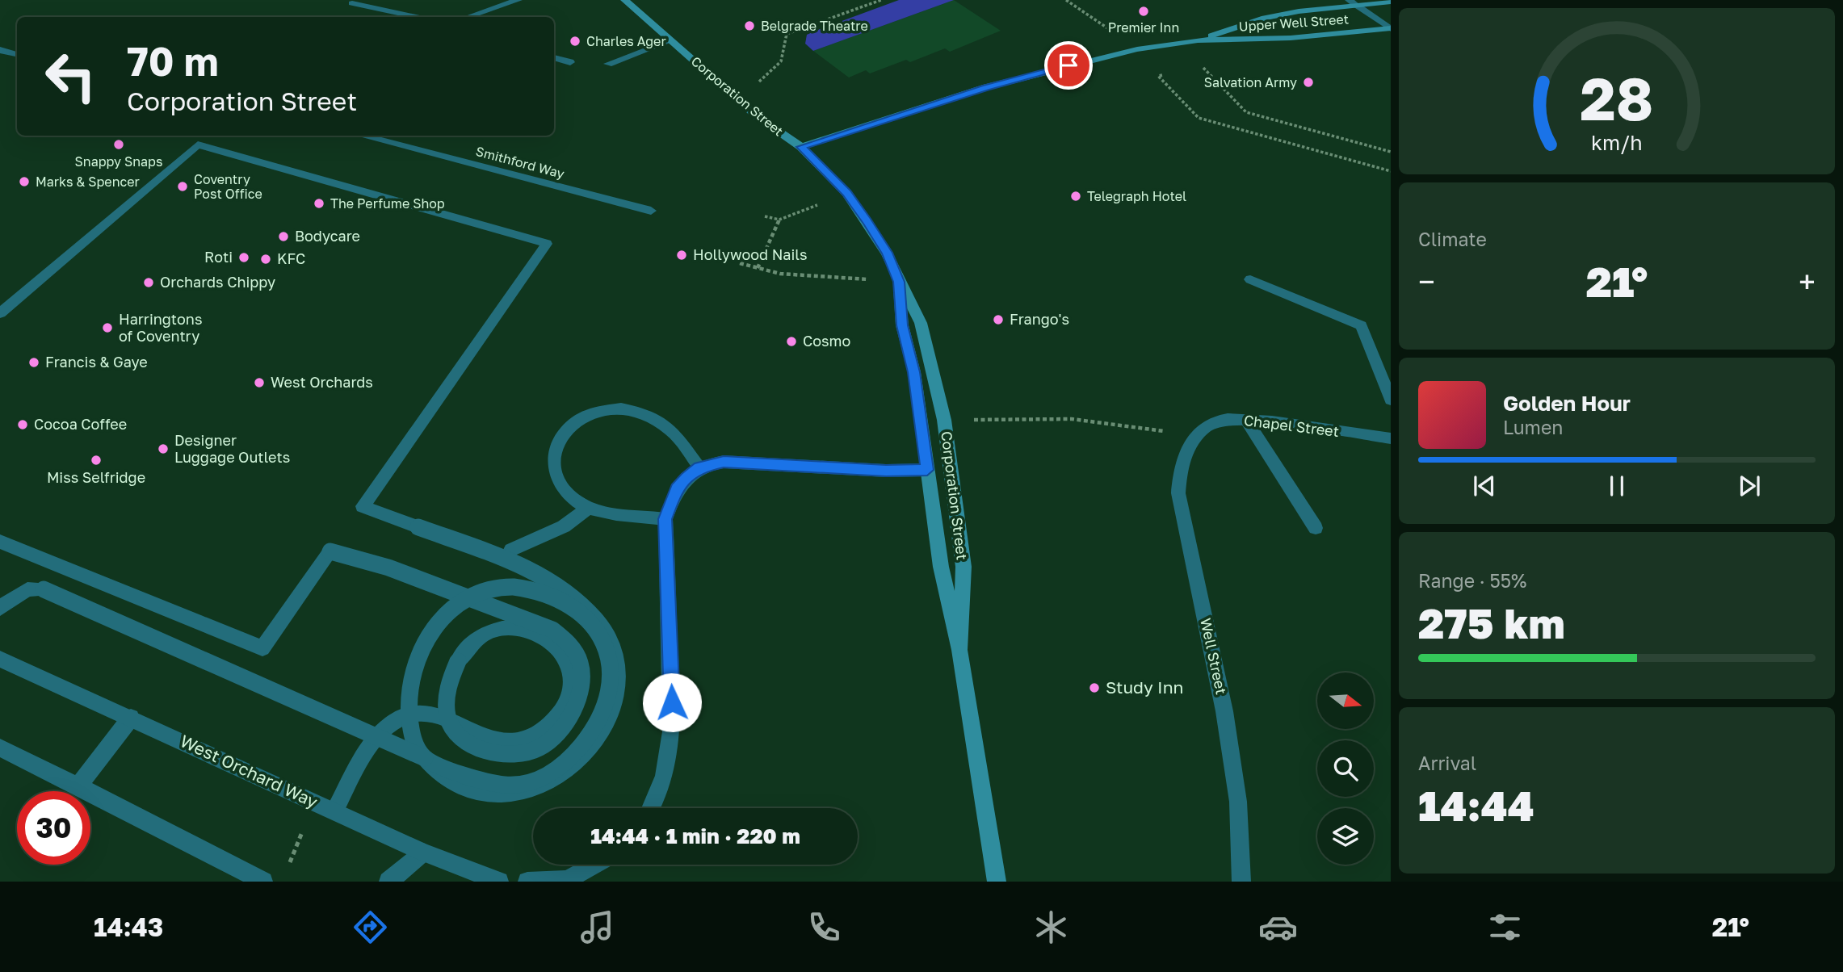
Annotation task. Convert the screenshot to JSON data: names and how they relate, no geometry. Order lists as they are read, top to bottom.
{
  "streets": {
    "street": [
      "Upper Well Street",
      "Corporation Street",
      "Smithford Way",
      "Chapel Street",
      "Well Street",
      "West Orchard Way"
    ]
  },
  "crossings": [
    ["Upper Well Street", "Corporation Street"],
    ["Chapel Street", "Well Street"]
  ],
  "places": [
    "Premier Inn",
    "Belgrade Theatre",
    "Charles Ager",
    "Salvation Army",
    "Snappy Snaps",
    "Marks & Spencer",
    "Coventry Post Office",
    "Telegraph Hotel",
    "The Perfume Shop",
    "Bodycare",
    "Hollywood Nails",
    "Roti",
    "KFC",
    "Orchards Chippy",
    "Frango's",
    "Harringtons of Coventry",
    "Cosmo",
    "Francis & Gaye",
    "West Orchards",
    "Cocoa Coffee",
    "Designer Luggage Outlets",
    "Miss Selfridge",
    "Study Inn"
  ],
  "north": "right",
  "page": {
    "turn": ["70 m", "Corporation Street"],
    "tile": [
      "Climate",
      ["Range · 55%", "275 km"],
      ["Arrival", "14:44"]
    ],
    "heat": ["−", "21°", "+"],
    "song": ["Golden Hour", "Lumen"],
    "limit": "30",
    "trip": "14:44 · 1 min · 220 m",
    "tabs": ["14:43", "21°"],
    "gauge": ["28", "km/h"]
  }
}
